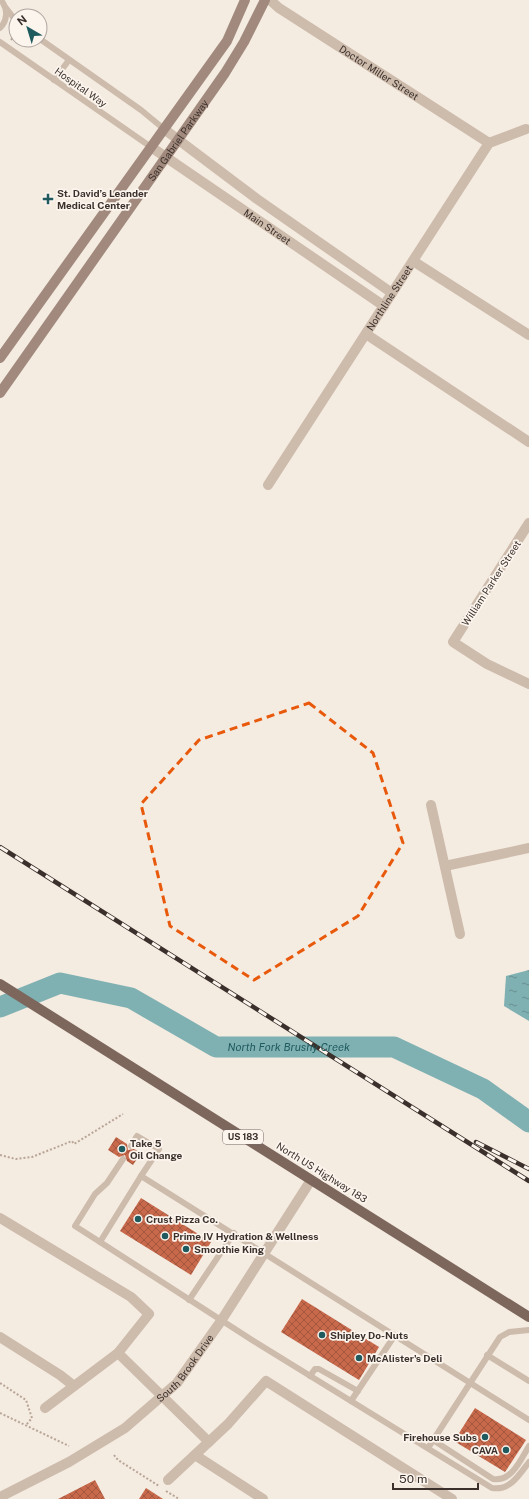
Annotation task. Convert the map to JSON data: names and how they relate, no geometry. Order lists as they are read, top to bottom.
{
  "streets": {
    "main road": ["US 183", "North US Highway 183"],
    "street": [
      "Doctor Miller Street",
      "San Gabriel Parkway",
      "Main Street",
      "Northline Street",
      "William Parker Street",
      "South Brook Drive"
    ],
    "lane": ["Hospital Way"]
  },
  "crossings": [
    ["Doctor Miller Street", "Northline Street"],
    ["Hospital Way", "San Gabriel Parkway"],
    ["Hospital Way", "Main Street"],
    ["San Gabriel Parkway", "Main Street"],
    ["Main Street", "Northline Street"],
    ["North US Highway 183", "South Brook Drive"]
  ],
  "water": ["North Fork Brushy Creek"],
  "places": {
    "health": ["St. David’s Leander Medical Center"],
    "other": [
      "Take 5 Oil Change",
      "Crust Pizza Co.",
      "Prime IV Hydration & Wellness",
      "Smoothie King",
      "Shipley Do-Nuts",
      "McAlister's Deli",
      "Firehouse Subs",
      "CAVA"
    ]
  },
  "scale_bar": "50 m",
  "north": "top left"
}
